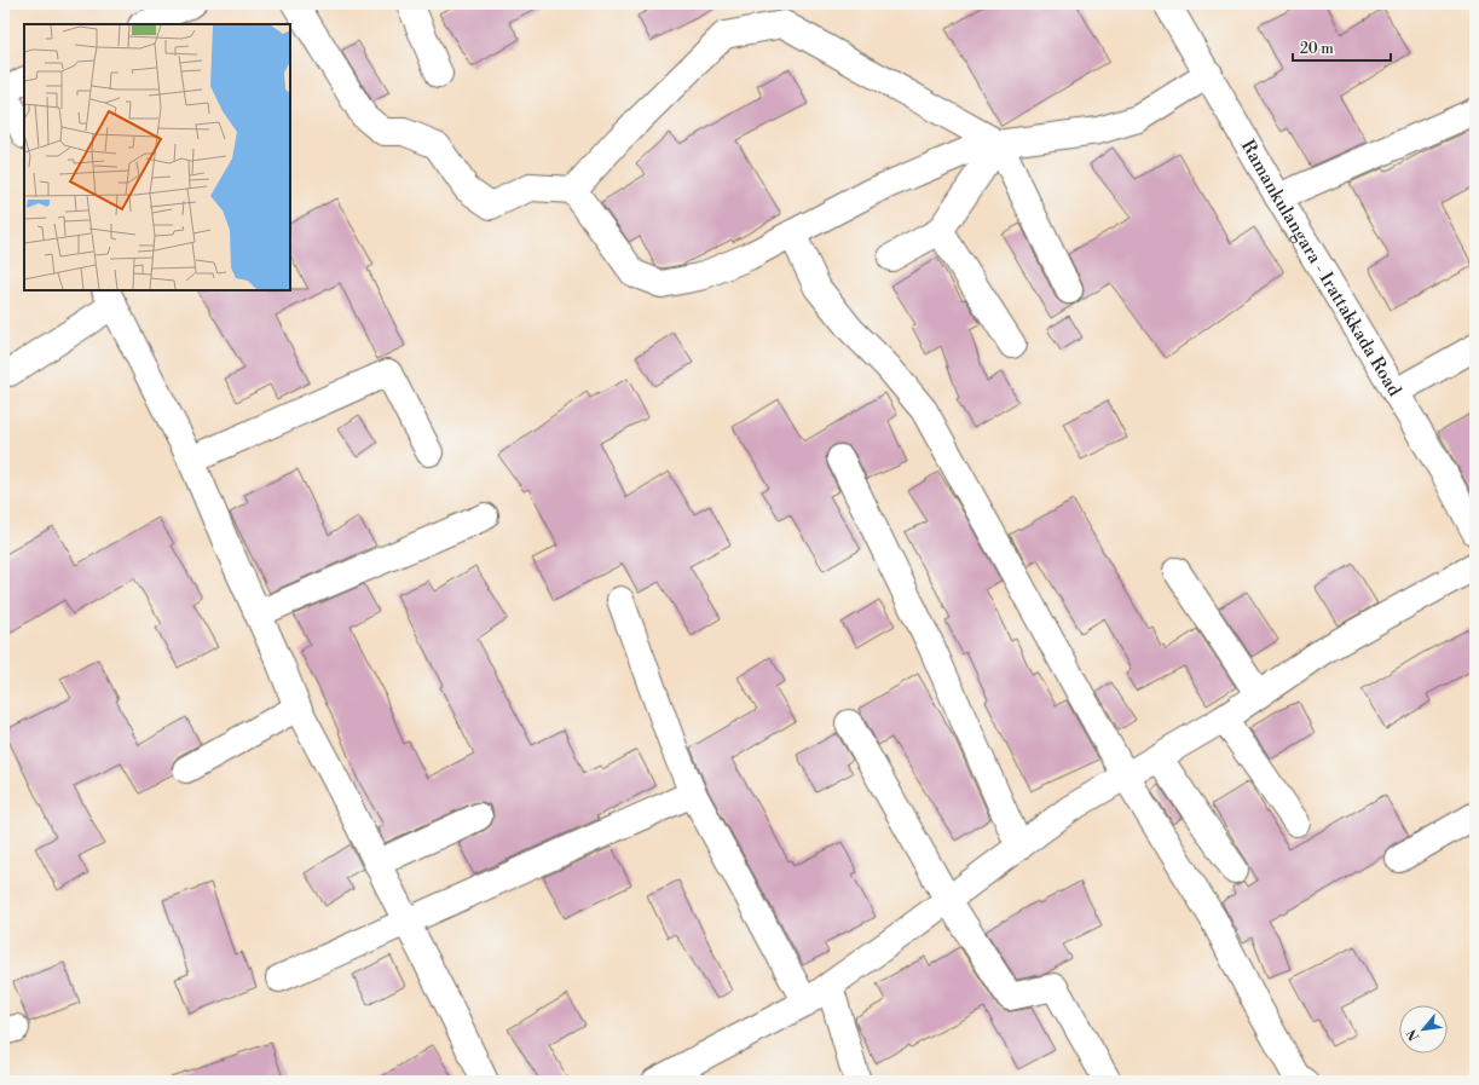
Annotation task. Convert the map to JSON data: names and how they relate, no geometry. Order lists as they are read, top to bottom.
{
  "streets": {
    "street": ["Ramankulangara - Irattakkada Road"]
  },
  "scale_bar": "20 m",
  "north": "bottom left"
}
